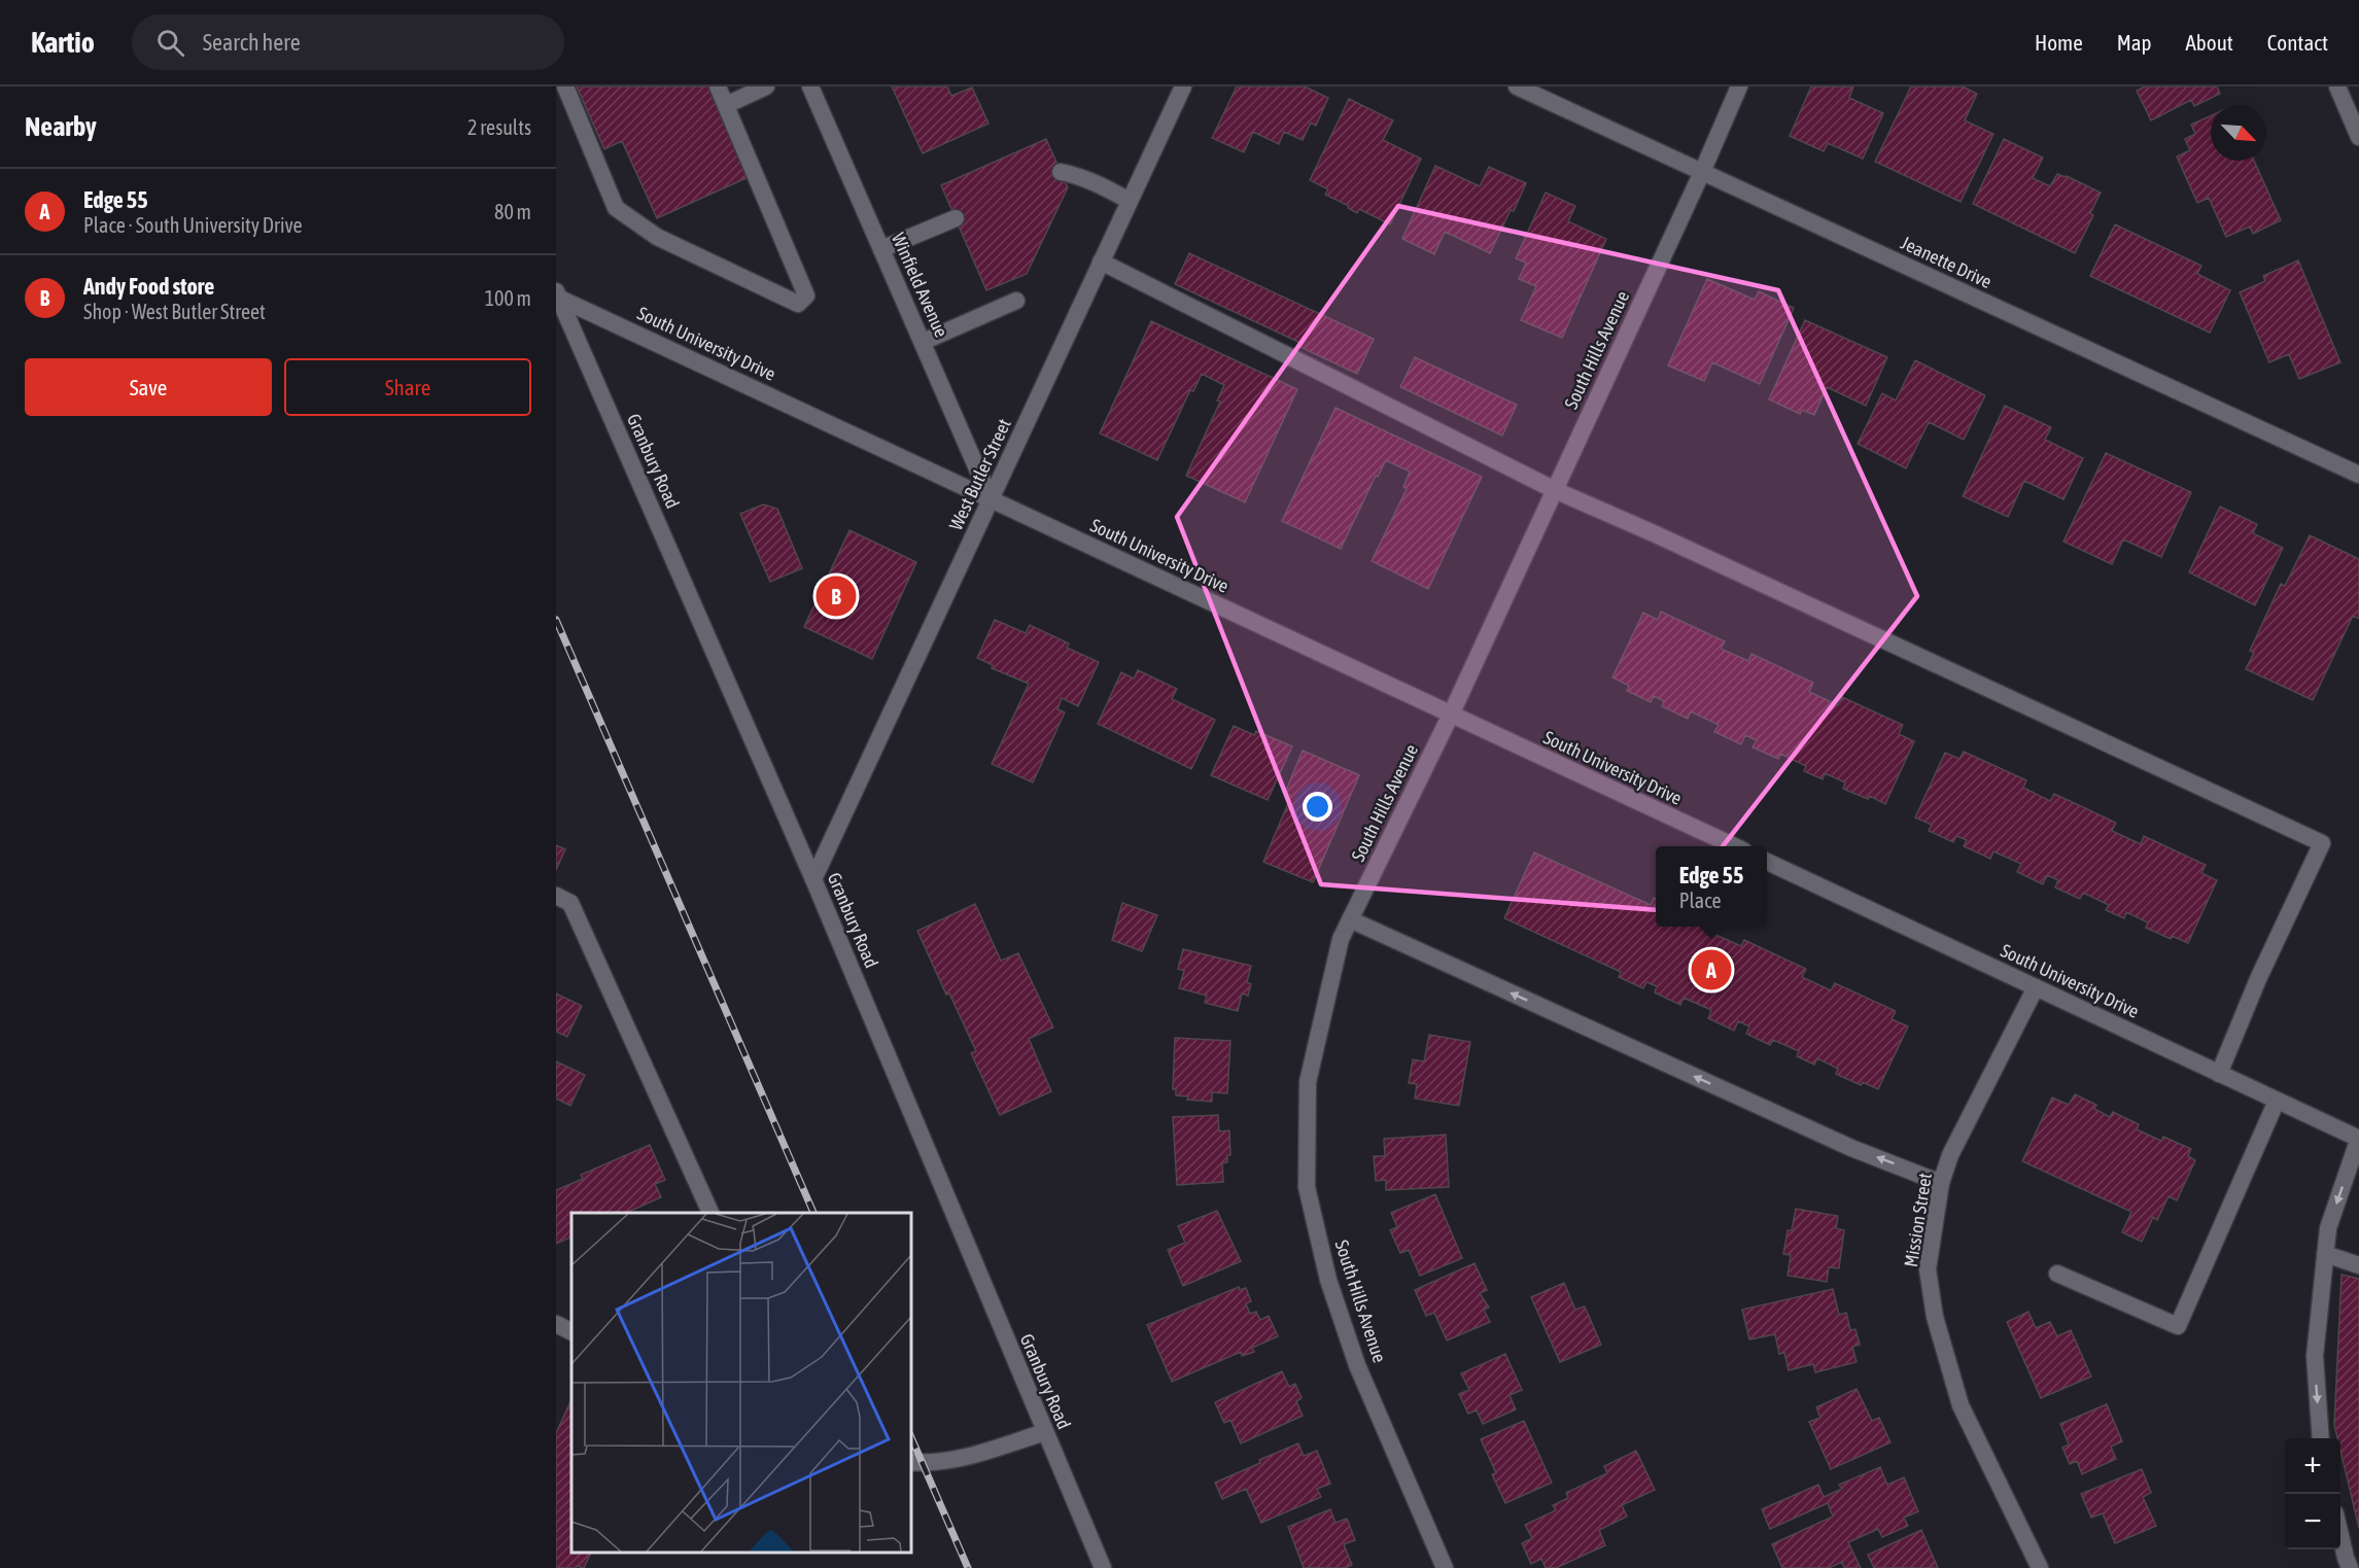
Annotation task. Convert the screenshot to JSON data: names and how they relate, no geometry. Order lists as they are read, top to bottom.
{
  "streets": {
    "street": [
      "Jeanette Drive",
      "Winfield Avenue",
      "South University Drive",
      "South Hills Avenue",
      "Granbury Road",
      "West Butler Street",
      "Mission Street"
    ]
  },
  "crossings": [
    ["Jeanette Drive", "South Hills Avenue"],
    ["Winfield Avenue", "South University Drive"],
    ["Winfield Avenue", "West Butler Street"],
    ["South University Drive", "South Hills Avenue"],
    ["South University Drive", "Granbury Road"],
    ["South University Drive", "West Butler Street"],
    ["South University Drive", "Mission Street"],
    ["Granbury Road", "West Butler Street"]
  ],
  "north": "bottom right",
  "page": {
    "header": "Kartio",
    "search": "Search here",
    "nav": [
      "Home",
      "Map",
      "About",
      "Contact"
    ],
    "heading": ["Nearby", "2 results"],
    "list": [
      {
        "mark": "A",
        "name": "Edge 55",
        "note": "Place · South University Drive",
        "value": "80 m"
      },
      {
        "mark": "B",
        "name": "Andy Food store",
        "note": "Shop · West Butler Street",
        "value": "100 m"
      }
    ],
    "buttons": ["Save", "Share"],
    "pins": ["B", "A"],
    "popup": ["Edge 55", "Place"],
    "map_buttons": ["+", "−"]
  }
}
